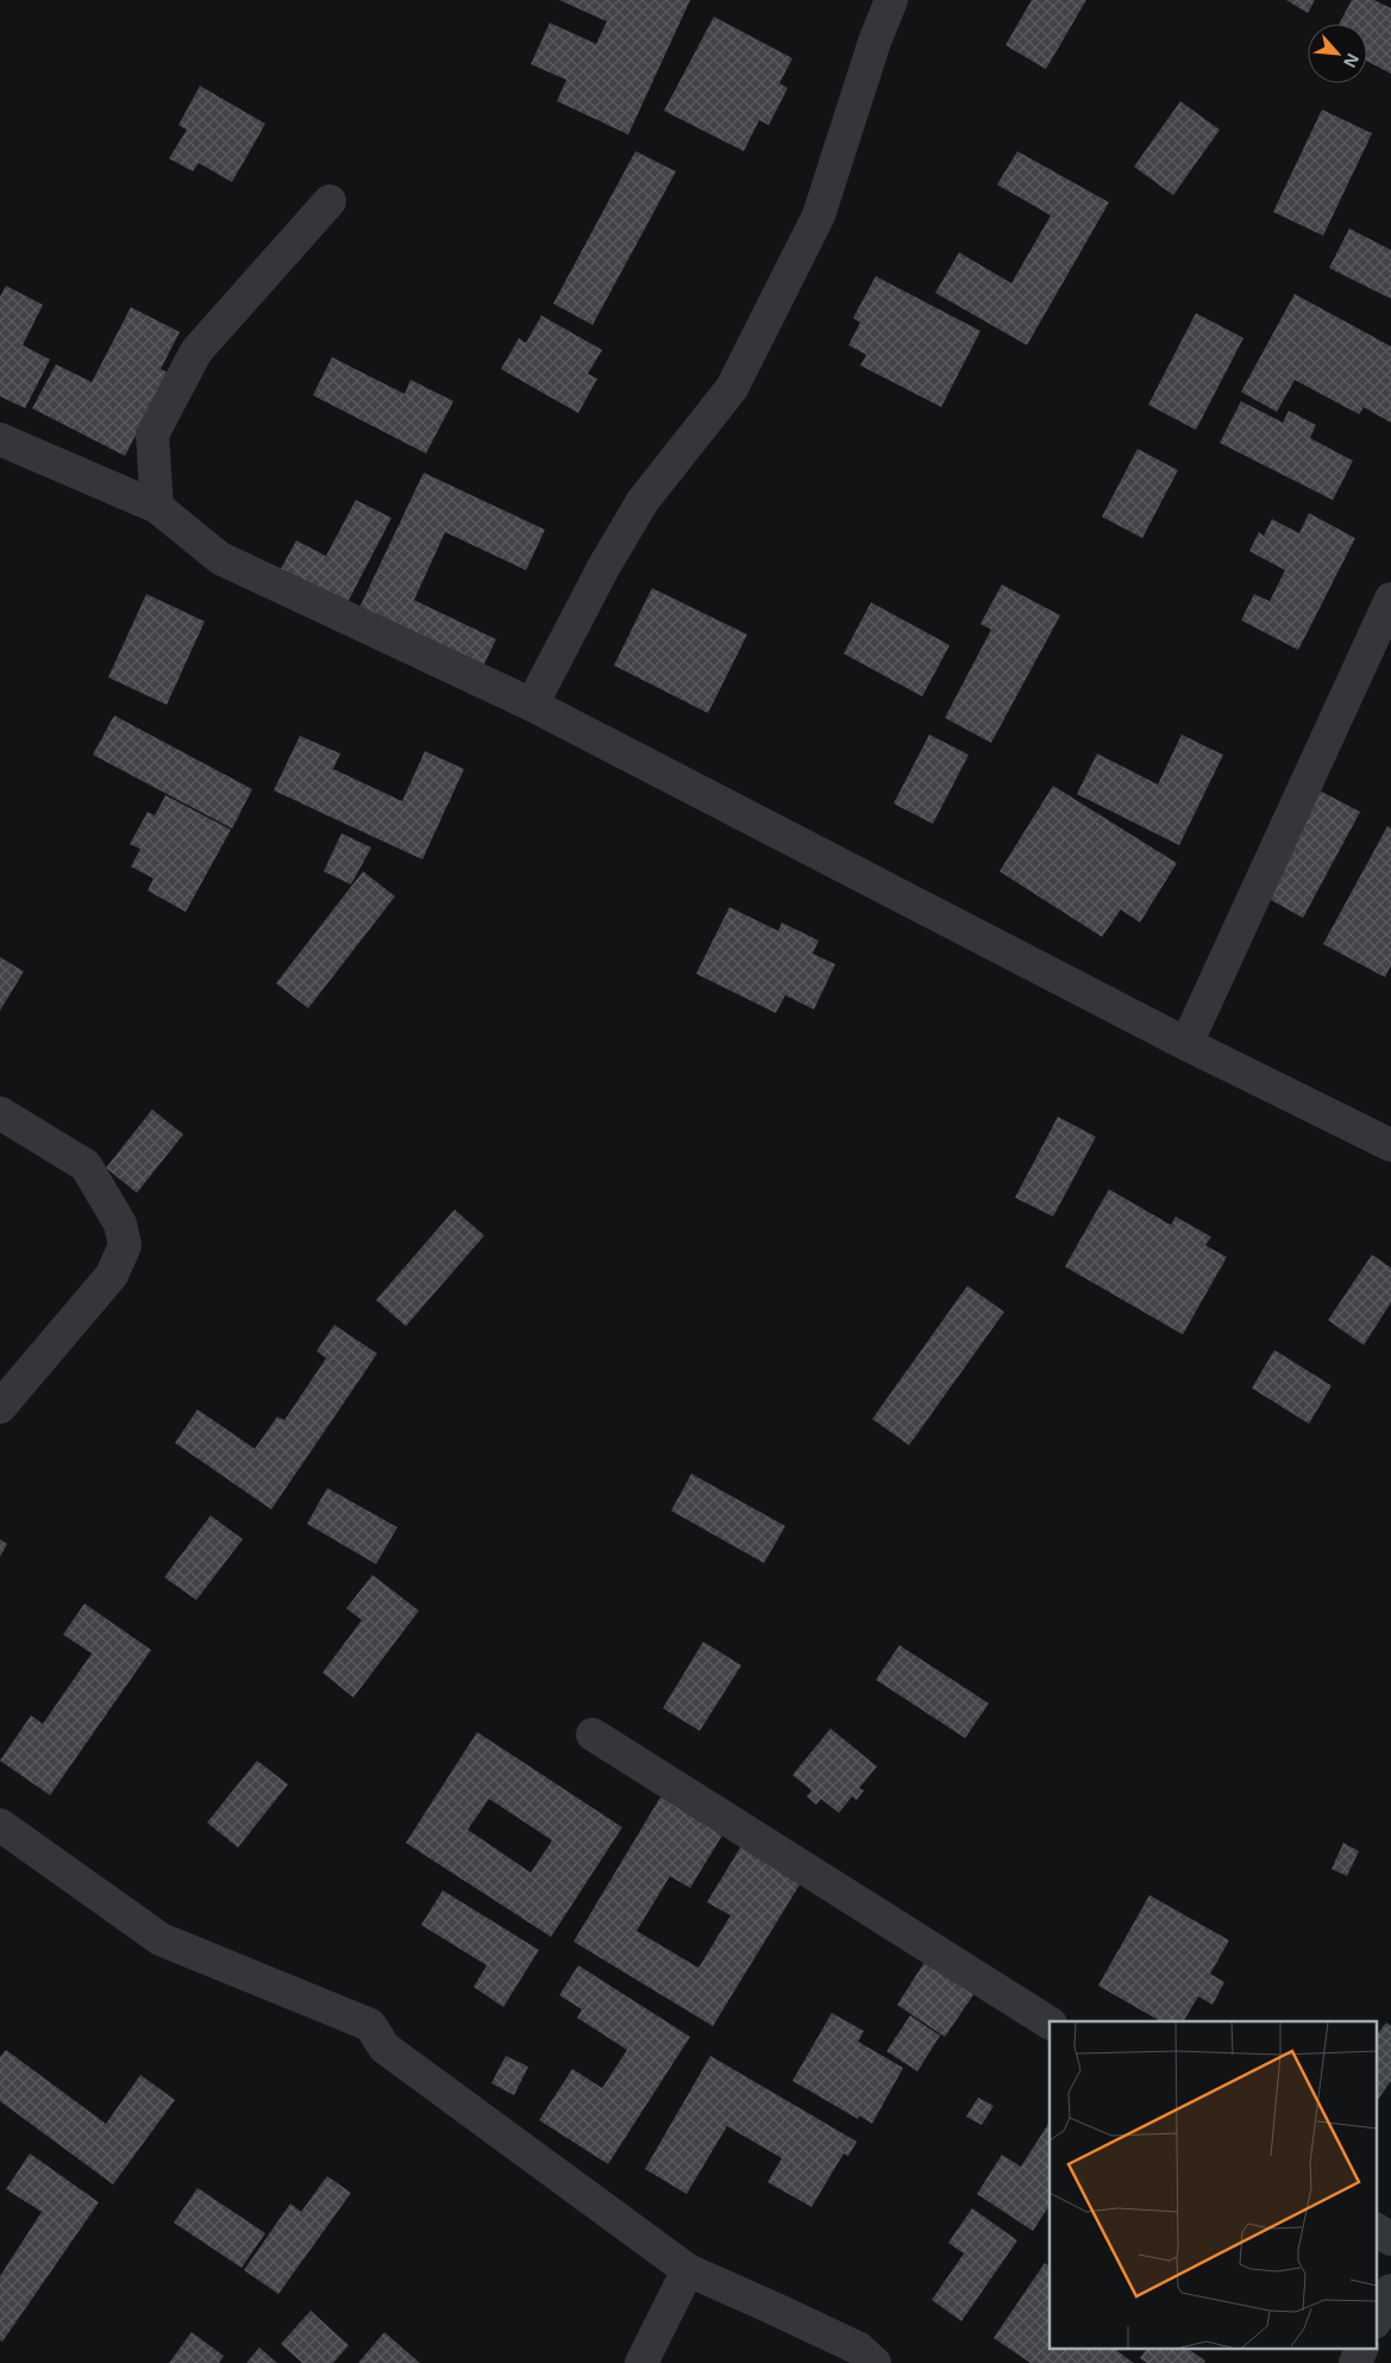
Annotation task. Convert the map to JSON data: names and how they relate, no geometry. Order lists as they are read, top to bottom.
{
  "north": "bottom right"
}
